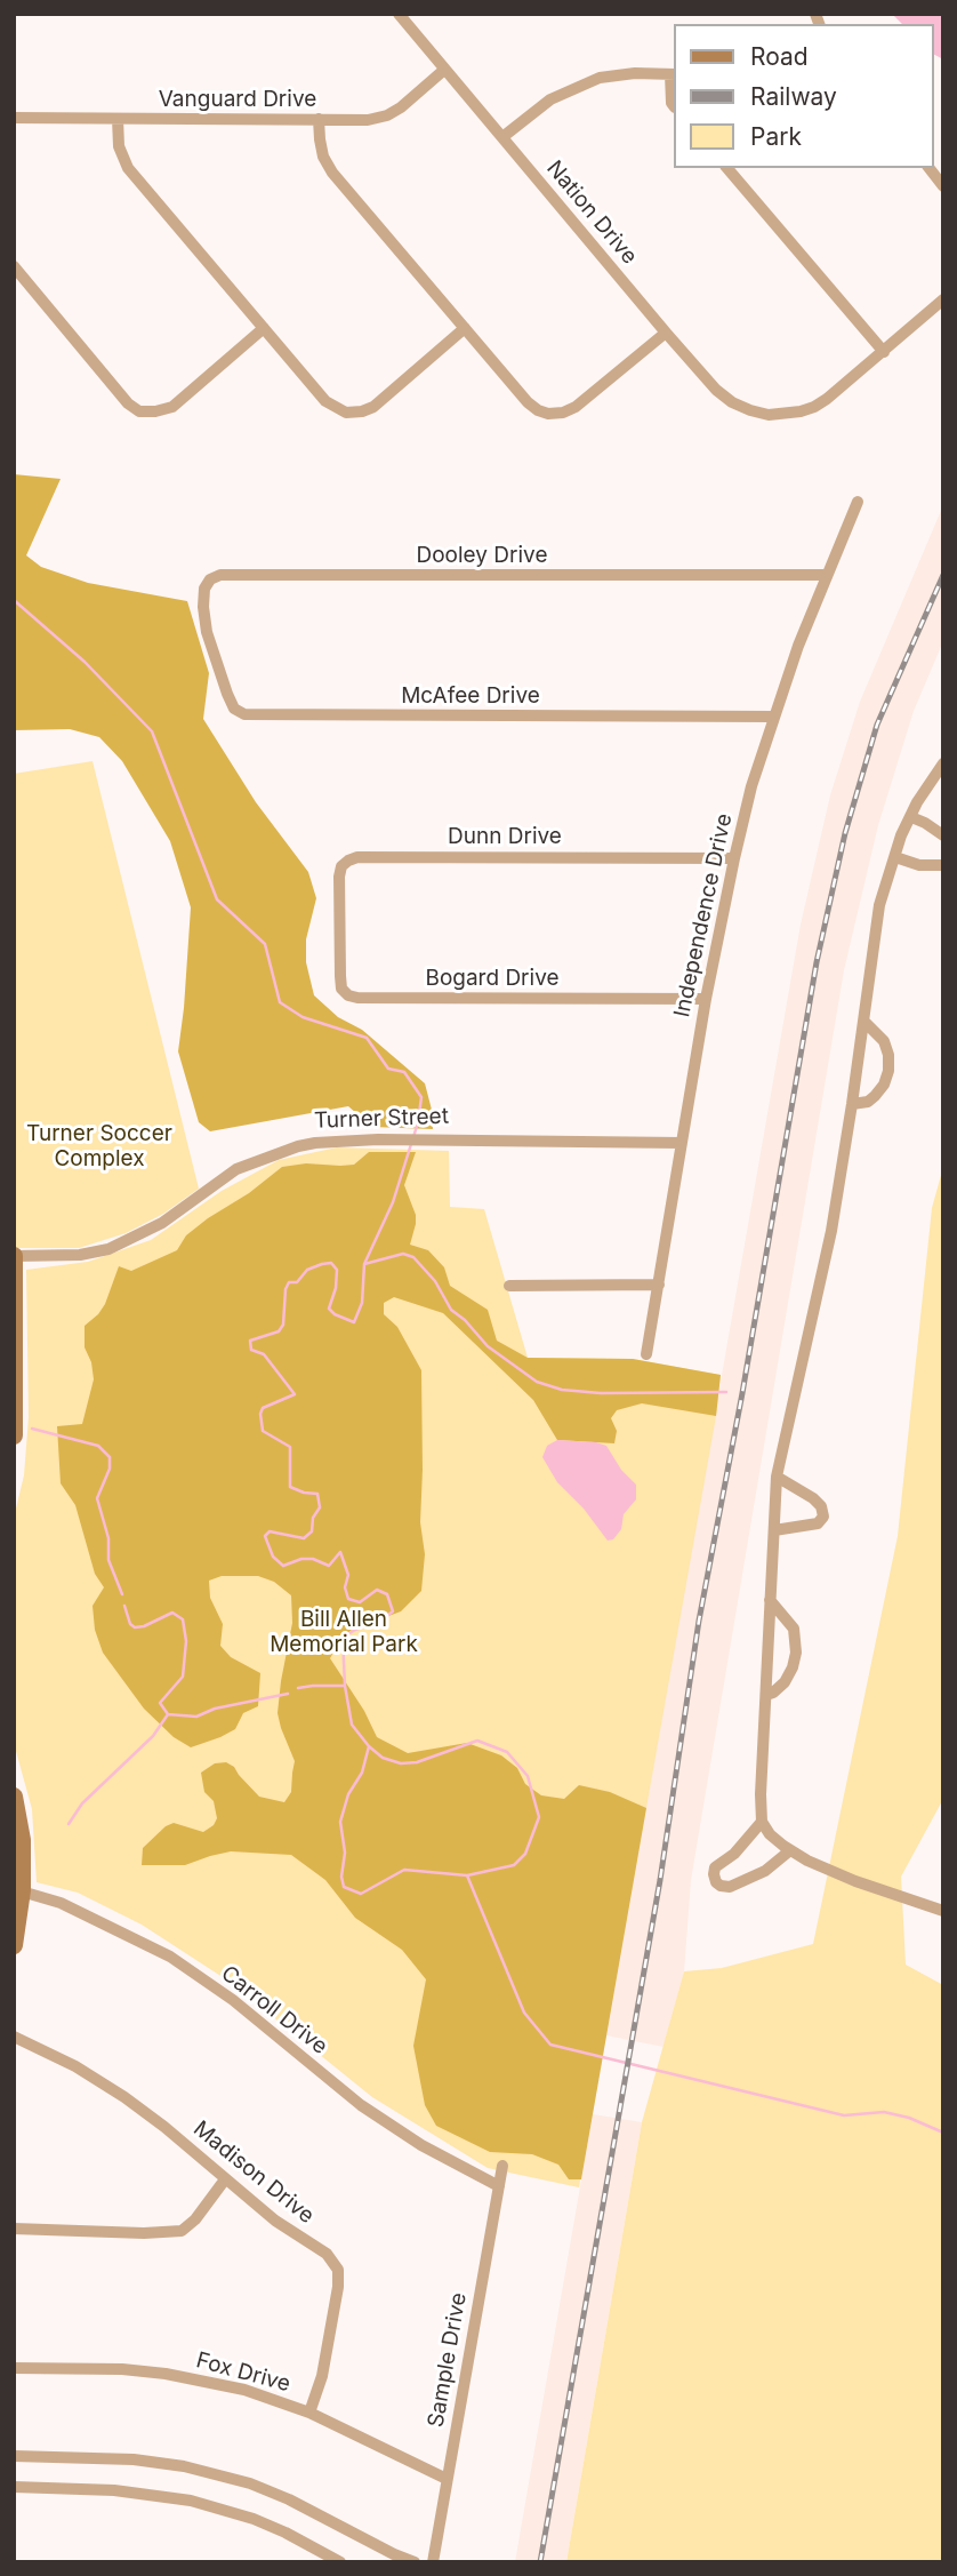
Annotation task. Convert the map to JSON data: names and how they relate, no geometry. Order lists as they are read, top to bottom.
{
  "streets": {
    "street": [
      "Vanguard Drive",
      "Nation Drive",
      "Dooley Drive",
      "McAfee Drive",
      "Dunn Drive",
      "Independence Drive",
      "Bogard Drive",
      "Turner Street",
      "Carroll Drive",
      "Madison Drive",
      "Sample Drive",
      "Fox Drive"
    ]
  },
  "crossings": [
    ["Vanguard Drive", "Nation Drive"],
    ["Dooley Drive", "McAfee Drive"],
    ["Dooley Drive", "Independence Drive"],
    ["McAfee Drive", "Independence Drive"],
    ["Dunn Drive", "Independence Drive"],
    ["Dunn Drive", "Bogard Drive"],
    ["Independence Drive", "Bogard Drive"],
    ["Independence Drive", "Turner Street"],
    ["Carroll Drive", "Sample Drive"],
    ["Madison Drive", "Fox Drive"],
    ["Sample Drive", "Fox Drive"]
  ],
  "parks": ["Turner Soccer Complex", "Bill Allen Memorial Park"],
  "legend": ["Road", "Railway", "Park"]
}
